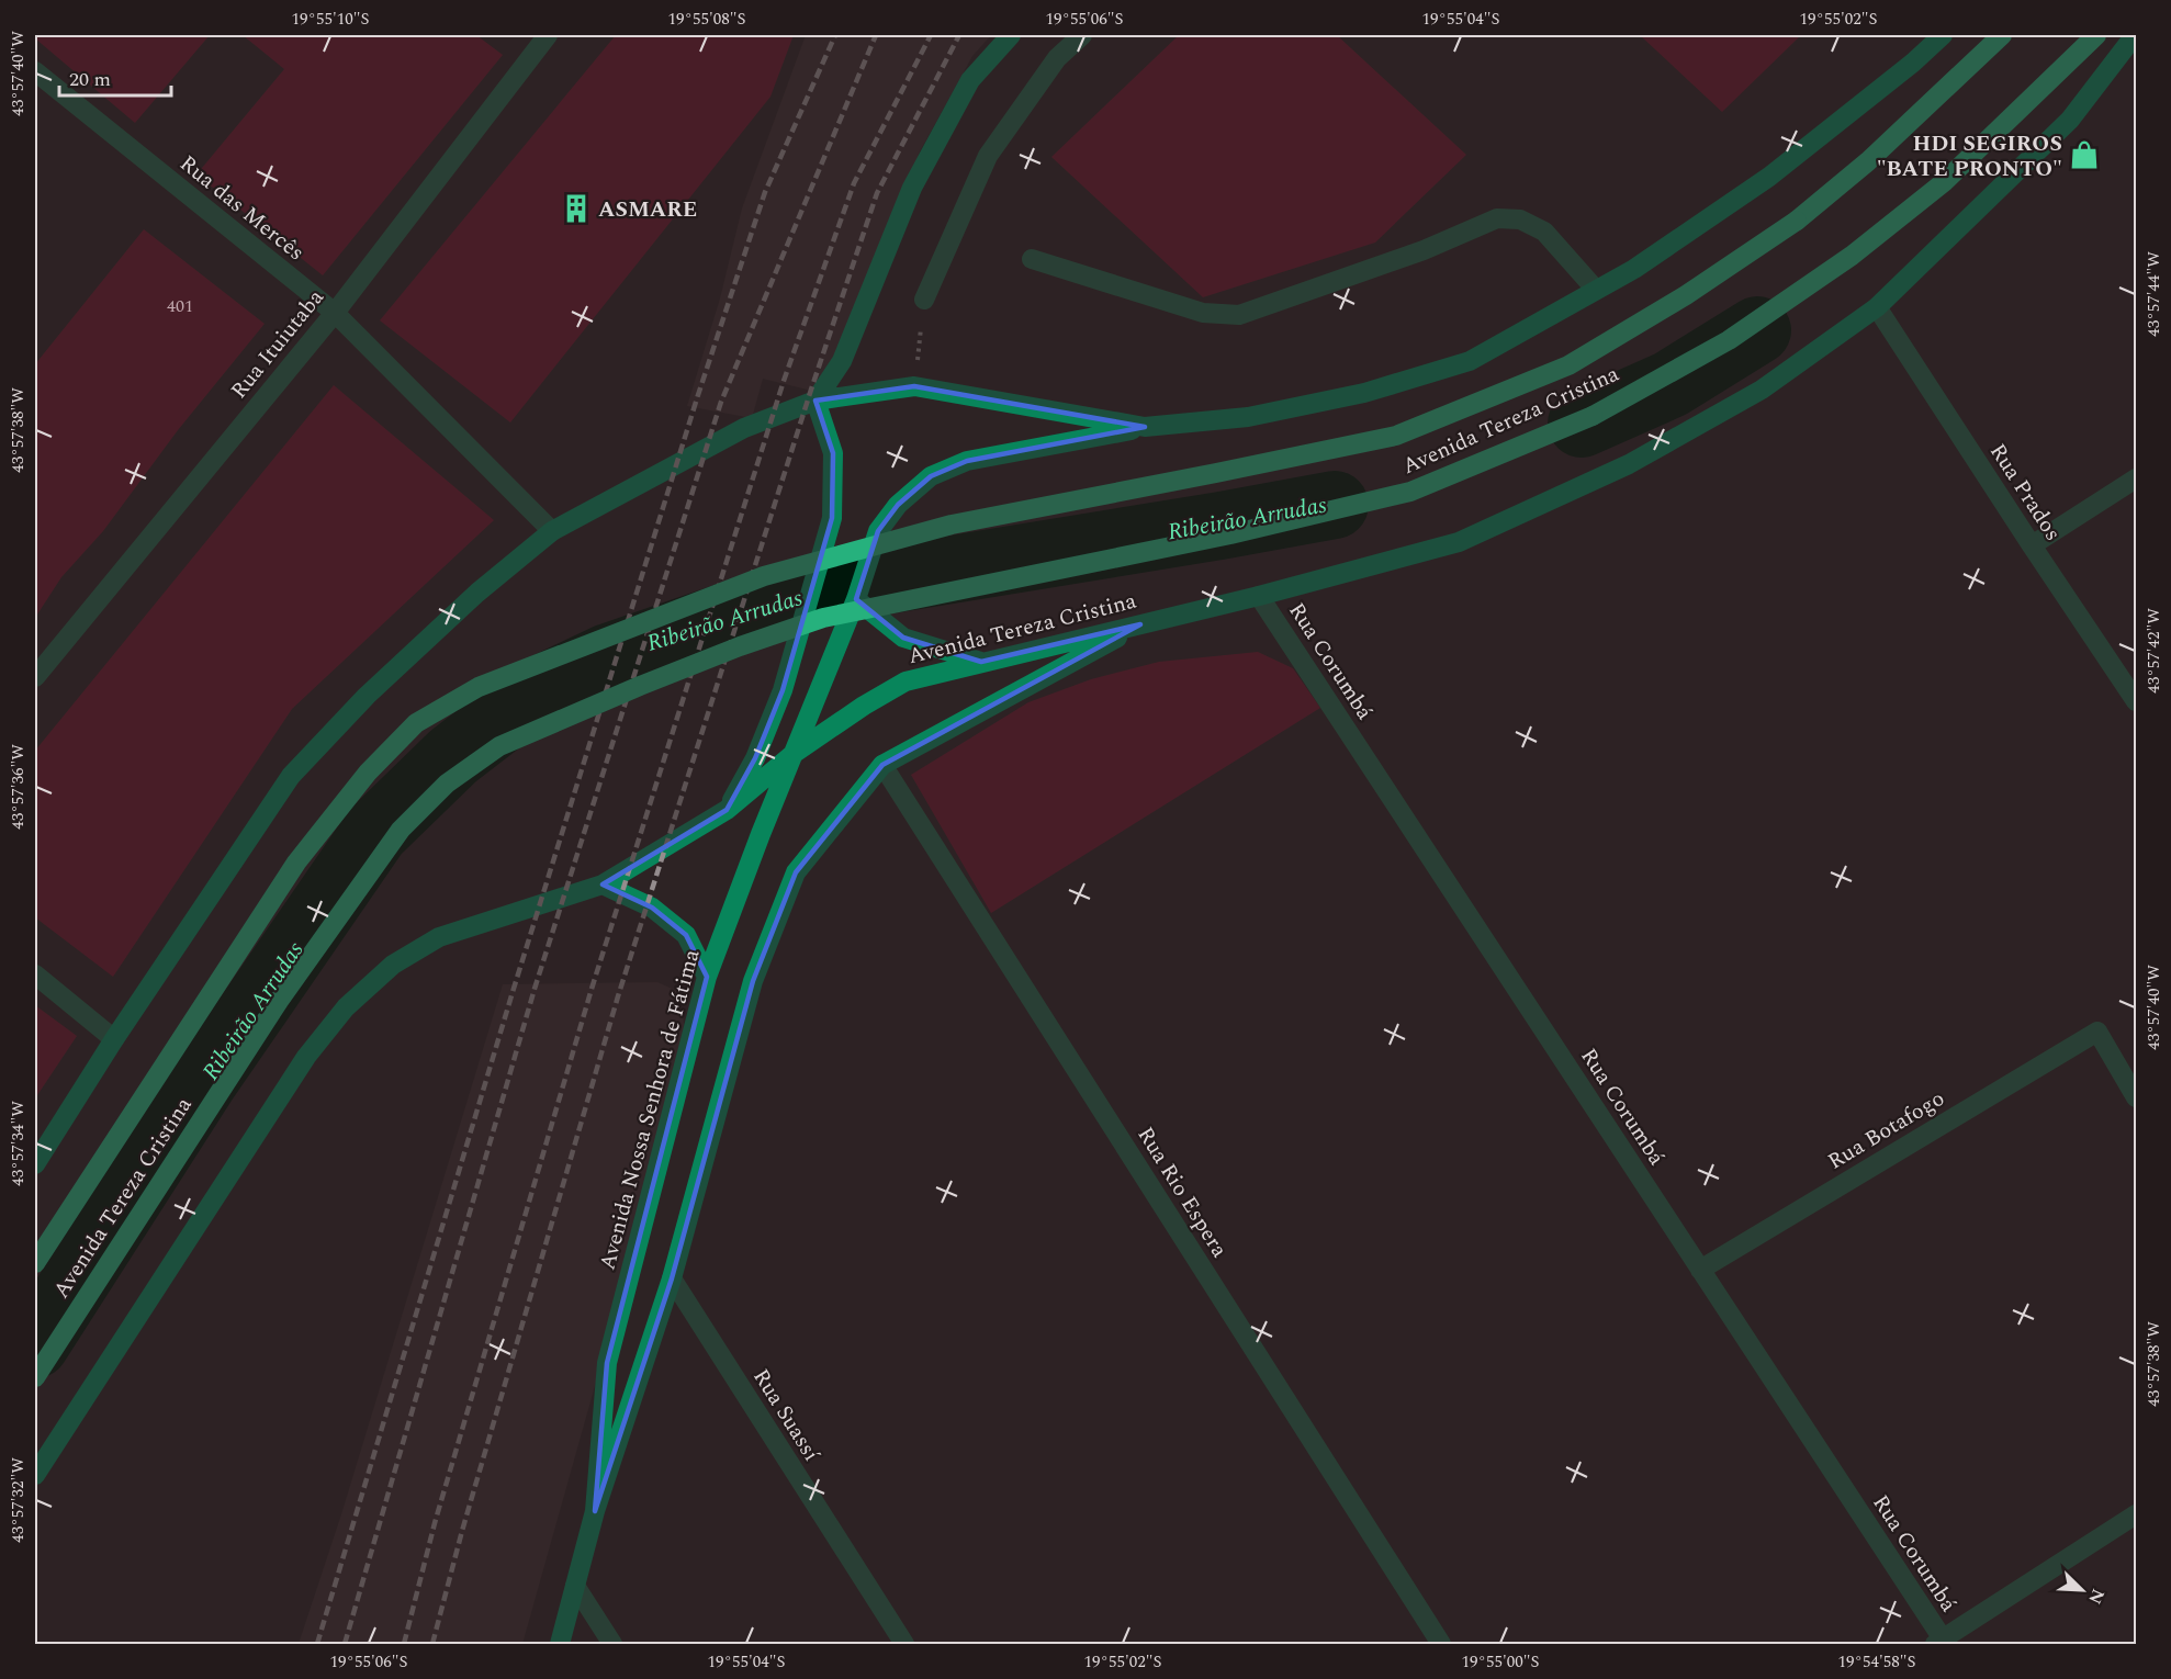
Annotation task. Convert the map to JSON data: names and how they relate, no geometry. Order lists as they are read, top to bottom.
{
  "streets": {
    "highway": ["Avenida Tereza Cristina"],
    "main road": ["Avenida Nossa Senhora de Fátima"],
    "street": [
      "Rua das Mercês",
      "Rua Ituiutaba",
      "Rua Prados",
      "Rua Corumbá",
      "Rua Botafogo",
      "Rua Rio Espera",
      "Rua Suassí"
    ]
  },
  "crossings": [
    ["Rua das Mercês", "Rua Ituiutaba"],
    ["Avenida Tereza Cristina", "Rua Prados"],
    ["Avenida Tereza Cristina", "Rua Corumbá"],
    ["Avenida Tereza Cristina", "Avenida Nossa Senhora de Fátima"],
    ["Rua Corumbá", "Rua Botafogo"],
    ["Avenida Nossa Senhora de Fátima", "Rua Rio Espera"],
    ["Avenida Nossa Senhora de Fátima", "Rua Suassí"]
  ],
  "water": ["Ribeirão Arrudas"],
  "places": {
    "shop": ["HDI SEGIROS \"BATE PRONTO\""],
    "building": ["ASMARE"]
  },
  "house_numbers": ["401"],
  "scale_bar": "20 m",
  "north": "bottom right",
  "coordinates": [
    "19°55'10\"S",
    "19°55'08\"S",
    "19°55'06\"S",
    "19°55'04\"S",
    "19°55'02\"S",
    "43°57'40\"W",
    "43°57'44\"W",
    "43°57'38\"W",
    "43°57'42\"W",
    "43°57'36\"W",
    "43°57'34\"W",
    "43°57'32\"W",
    "19°55'00\"S",
    "19°54'58\"S"
  ]
}
